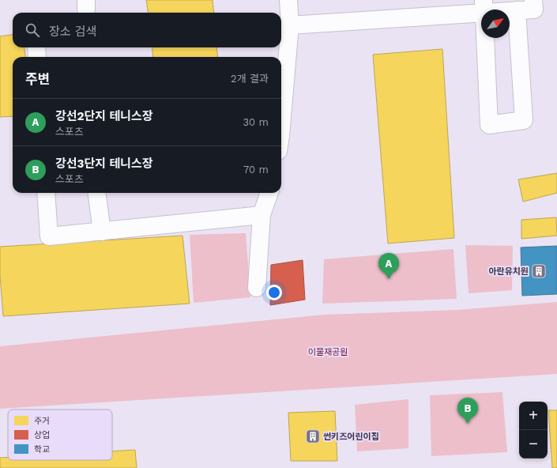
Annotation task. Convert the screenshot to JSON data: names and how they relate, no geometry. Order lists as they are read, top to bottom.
{
  "parks": ["이물재공원"],
  "places": {
    "building": ["아란유치원", "썬키즈어린이집"]
  },
  "legend": ["주거", "상업", "학교"],
  "north": "top right",
  "page": {
    "search": "장소 검색",
    "heading": ["주변", "2개 결과"],
    "list": [
      {
        "mark": "A",
        "name": "강선2단지 테니스장",
        "note": "스포츠",
        "value": "30 m"
      },
      {
        "mark": "B",
        "name": "강선3단지 테니스장",
        "note": "스포츠",
        "value": "70 m"
      }
    ],
    "pins": ["A", "B"],
    "map_buttons": ["+", "−"]
  }
}
